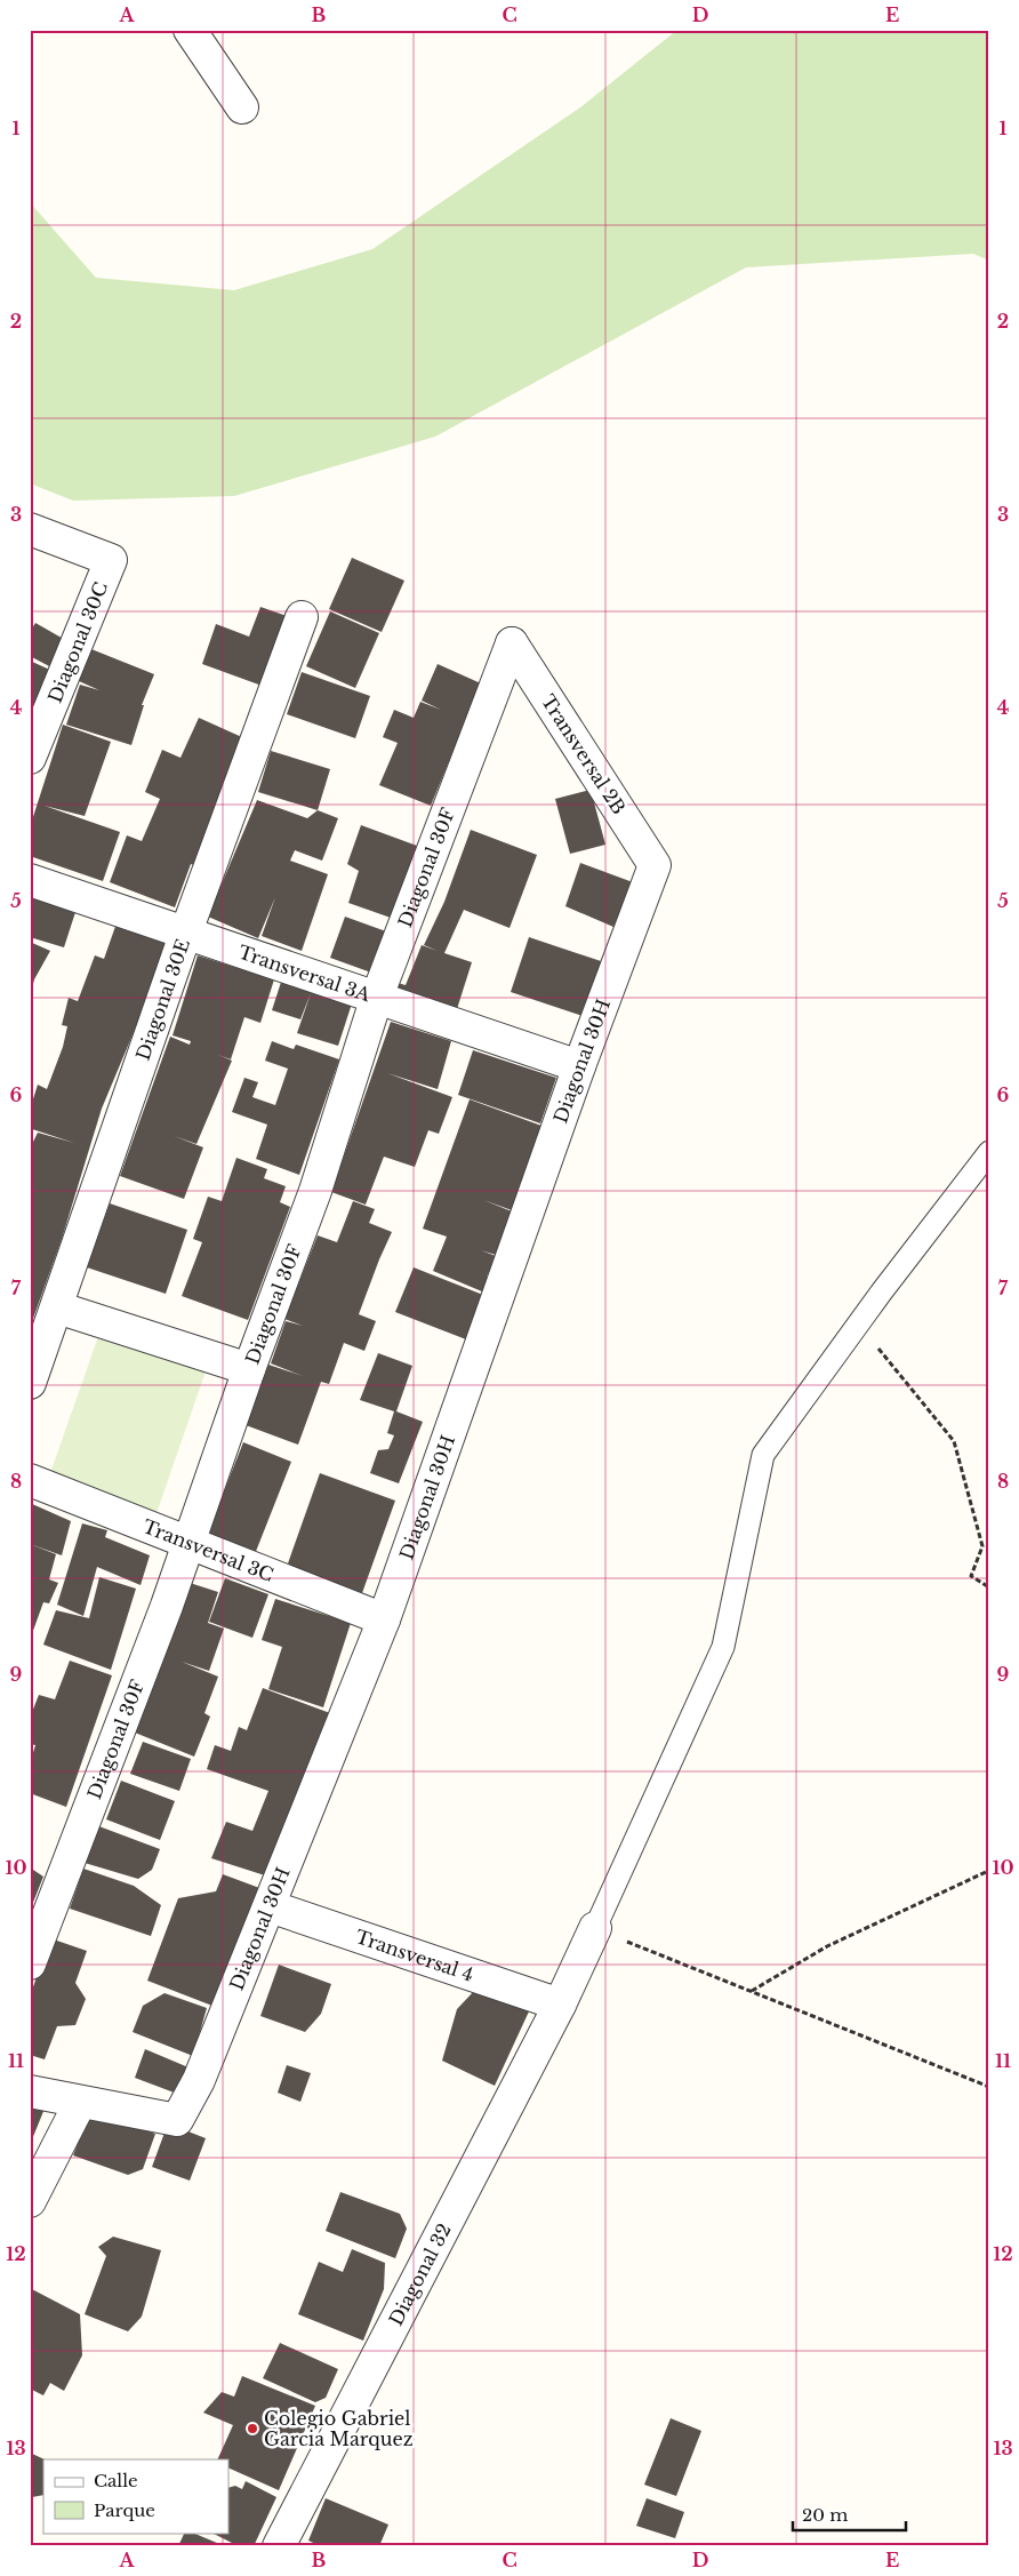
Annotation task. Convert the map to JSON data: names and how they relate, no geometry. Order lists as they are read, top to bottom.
{
  "streets": {
    "street": [
      "Diagonal 30C",
      "Transversal 2B",
      "Diagonal 30F",
      "Transversal 3A",
      "Diagonal 30E",
      "Diagonal 30H",
      "Transversal 3C",
      "Transversal 4",
      "Diagonal 32"
    ]
  },
  "crossings": [
    ["Transversal 2B", "Diagonal 30F"],
    ["Transversal 2B", "Diagonal 30H"],
    ["Diagonal 30F", "Transversal 3A"],
    ["Diagonal 30F", "Transversal 3C"],
    ["Transversal 3A", "Diagonal 30E"],
    ["Transversal 3A", "Diagonal 30H"],
    ["Diagonal 30H", "Transversal 3C"],
    ["Diagonal 30H", "Transversal 4"],
    ["Transversal 4", "Diagonal 32"]
  ],
  "places": ["Colegio Gabriel Garcia Marquez"],
  "legend": ["Calle", "Parque"],
  "scale_bar": "20 m",
  "grid": {
    "columns": [
      "A",
      "B",
      "C",
      "D",
      "E"
    ],
    "rows": [
      "1",
      "2",
      "3",
      "4",
      "5",
      "6",
      "7",
      "8",
      "9",
      "10",
      "11",
      "12",
      "13"
    ]
  }
}
